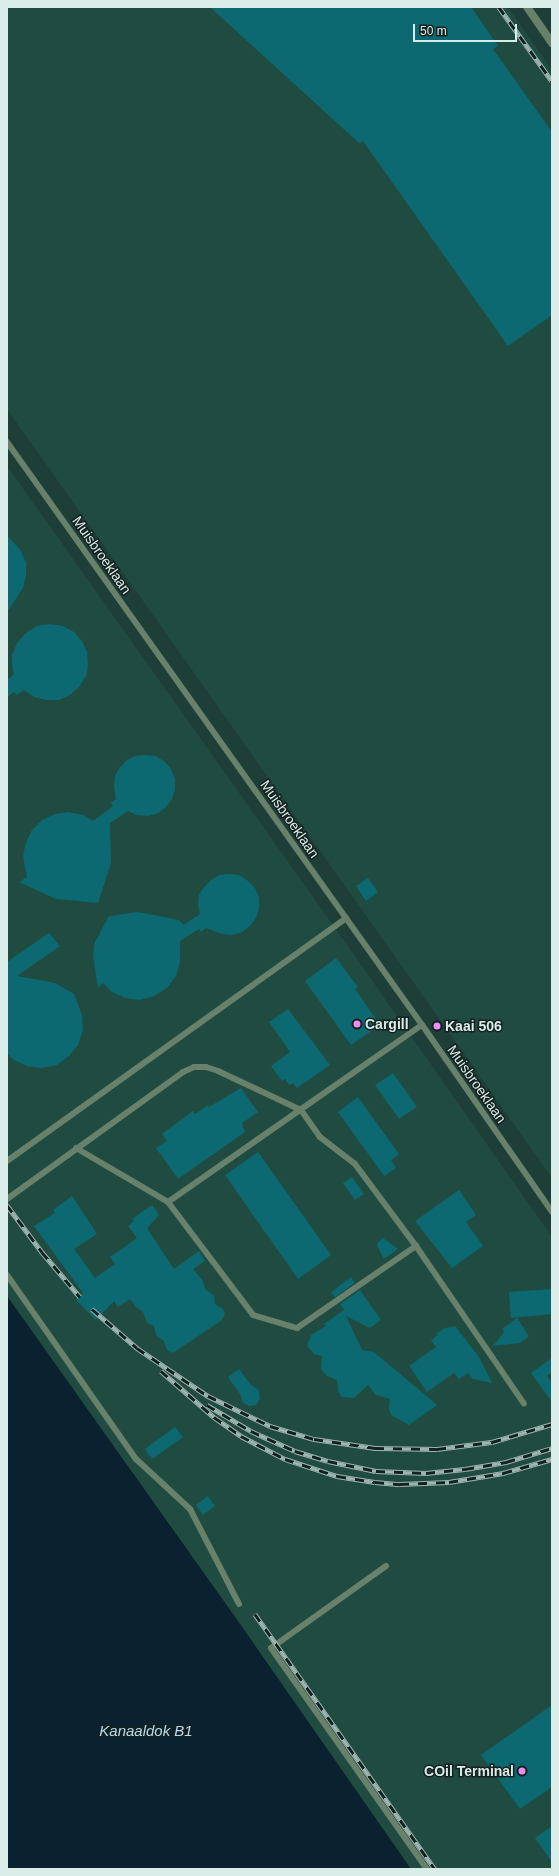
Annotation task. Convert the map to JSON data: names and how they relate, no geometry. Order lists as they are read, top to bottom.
{
  "streets": {
    "lane": ["Muisbroeklaan"]
  },
  "water": ["Kanaaldok B1"],
  "places": ["Cargill", "Kaai 506", "COil Terminal"],
  "scale_bar": "50 m"
}
